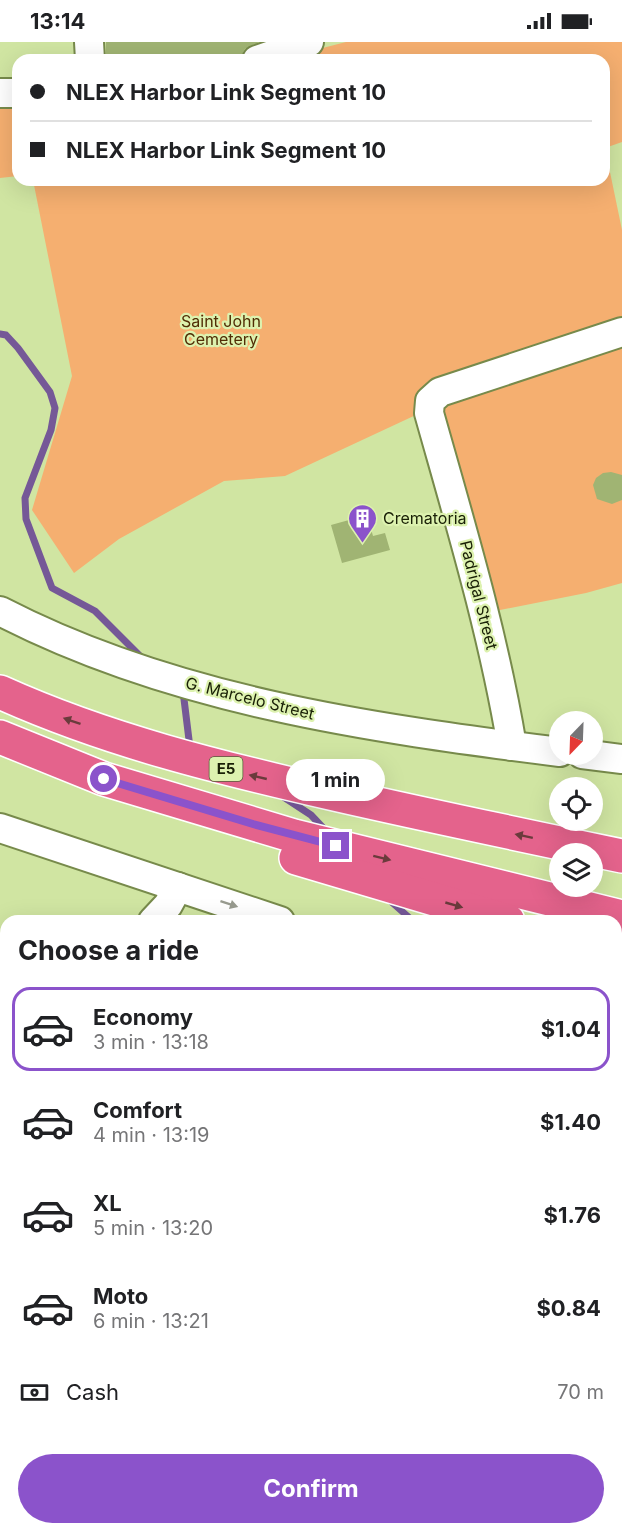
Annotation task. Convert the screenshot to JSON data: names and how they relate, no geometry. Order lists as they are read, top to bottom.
{
  "streets": {
    "highway": ["E5"],
    "street": ["Padrigal Street", "G. Marcelo Street"]
  },
  "crossings": [
    ["Padrigal Street", "G. Marcelo Street"]
  ],
  "parks": ["Saint John Cemetery"],
  "places": {
    "building": ["Crematoria"]
  },
  "north": "bottom left",
  "page": {
    "status": "13:14",
    "banner": ["NLEX Harbor Link Segment 10", "NLEX Harbor Link Segment 10"],
    "bubble": "1 min",
    "heading": "Choose a ride",
    "list": [
      {
        "name": "Economy",
        "note": "3 min · 13:18",
        "value": "$1.04"
      },
      {
        "name": "Comfort",
        "note": "4 min · 13:19",
        "value": "$1.40"
      },
      {
        "name": "XL",
        "note": "5 min · 13:20",
        "value": "$1.76"
      },
      {
        "name": "Moto",
        "note": "6 min · 13:21",
        "value": "$0.84"
      }
    ],
    "pay": ["Cash", "70 m"],
    "buttons": "Confirm"
  }
}
